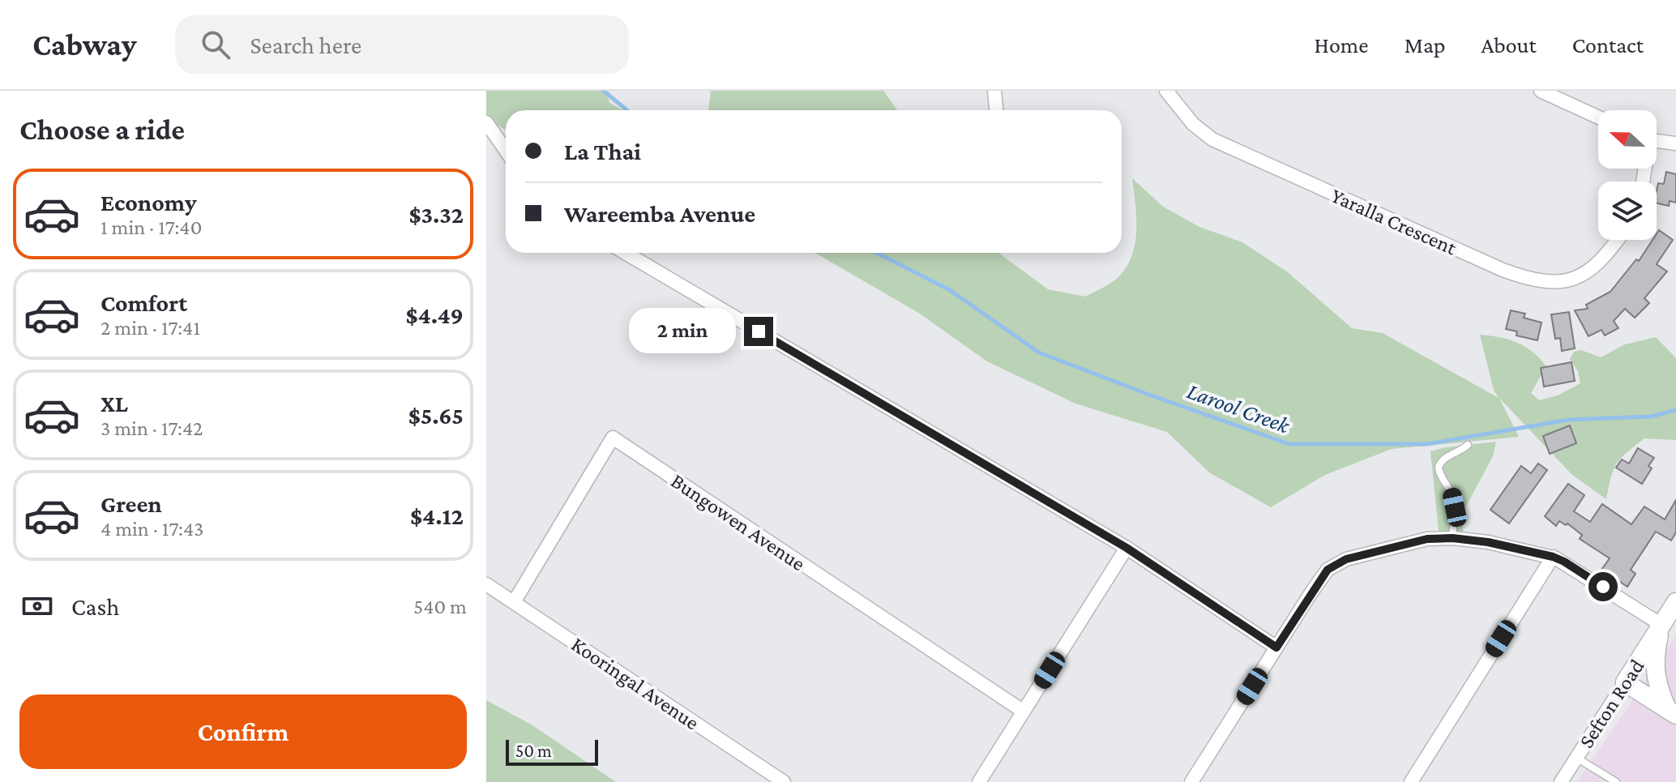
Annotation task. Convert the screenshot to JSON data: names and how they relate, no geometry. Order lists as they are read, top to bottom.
{
  "streets": {
    "street": [
      "Yaralla Crescent",
      "Bungowen Avenue",
      "Kooringal Avenue",
      "Sefton Road"
    ]
  },
  "crossings": [
    ["Bungowen Avenue", "Kooringal Avenue"]
  ],
  "water": ["Larool Creek"],
  "scale_bar": "50 m",
  "north": "left",
  "page": {
    "header": "Cabway",
    "search": "Search here",
    "nav": [
      "Home",
      "Map",
      "About",
      "Contact"
    ],
    "heading": "Choose a ride",
    "banner": ["La Thai", "Wareemba Avenue"],
    "list": [
      {
        "name": "Economy",
        "note": "1 min · 17:40",
        "value": "$3.32"
      },
      {
        "name": "Comfort",
        "note": "2 min · 17:41",
        "value": "$4.49"
      },
      {
        "name": "XL",
        "note": "3 min · 17:42",
        "value": "$5.65"
      },
      {
        "name": "Green",
        "note": "4 min · 17:43",
        "value": "$4.12"
      }
    ],
    "bubble": "2 min",
    "pay": ["Cash", "540 m"],
    "buttons": "Confirm",
    "scale": "50 m"
  }
}
